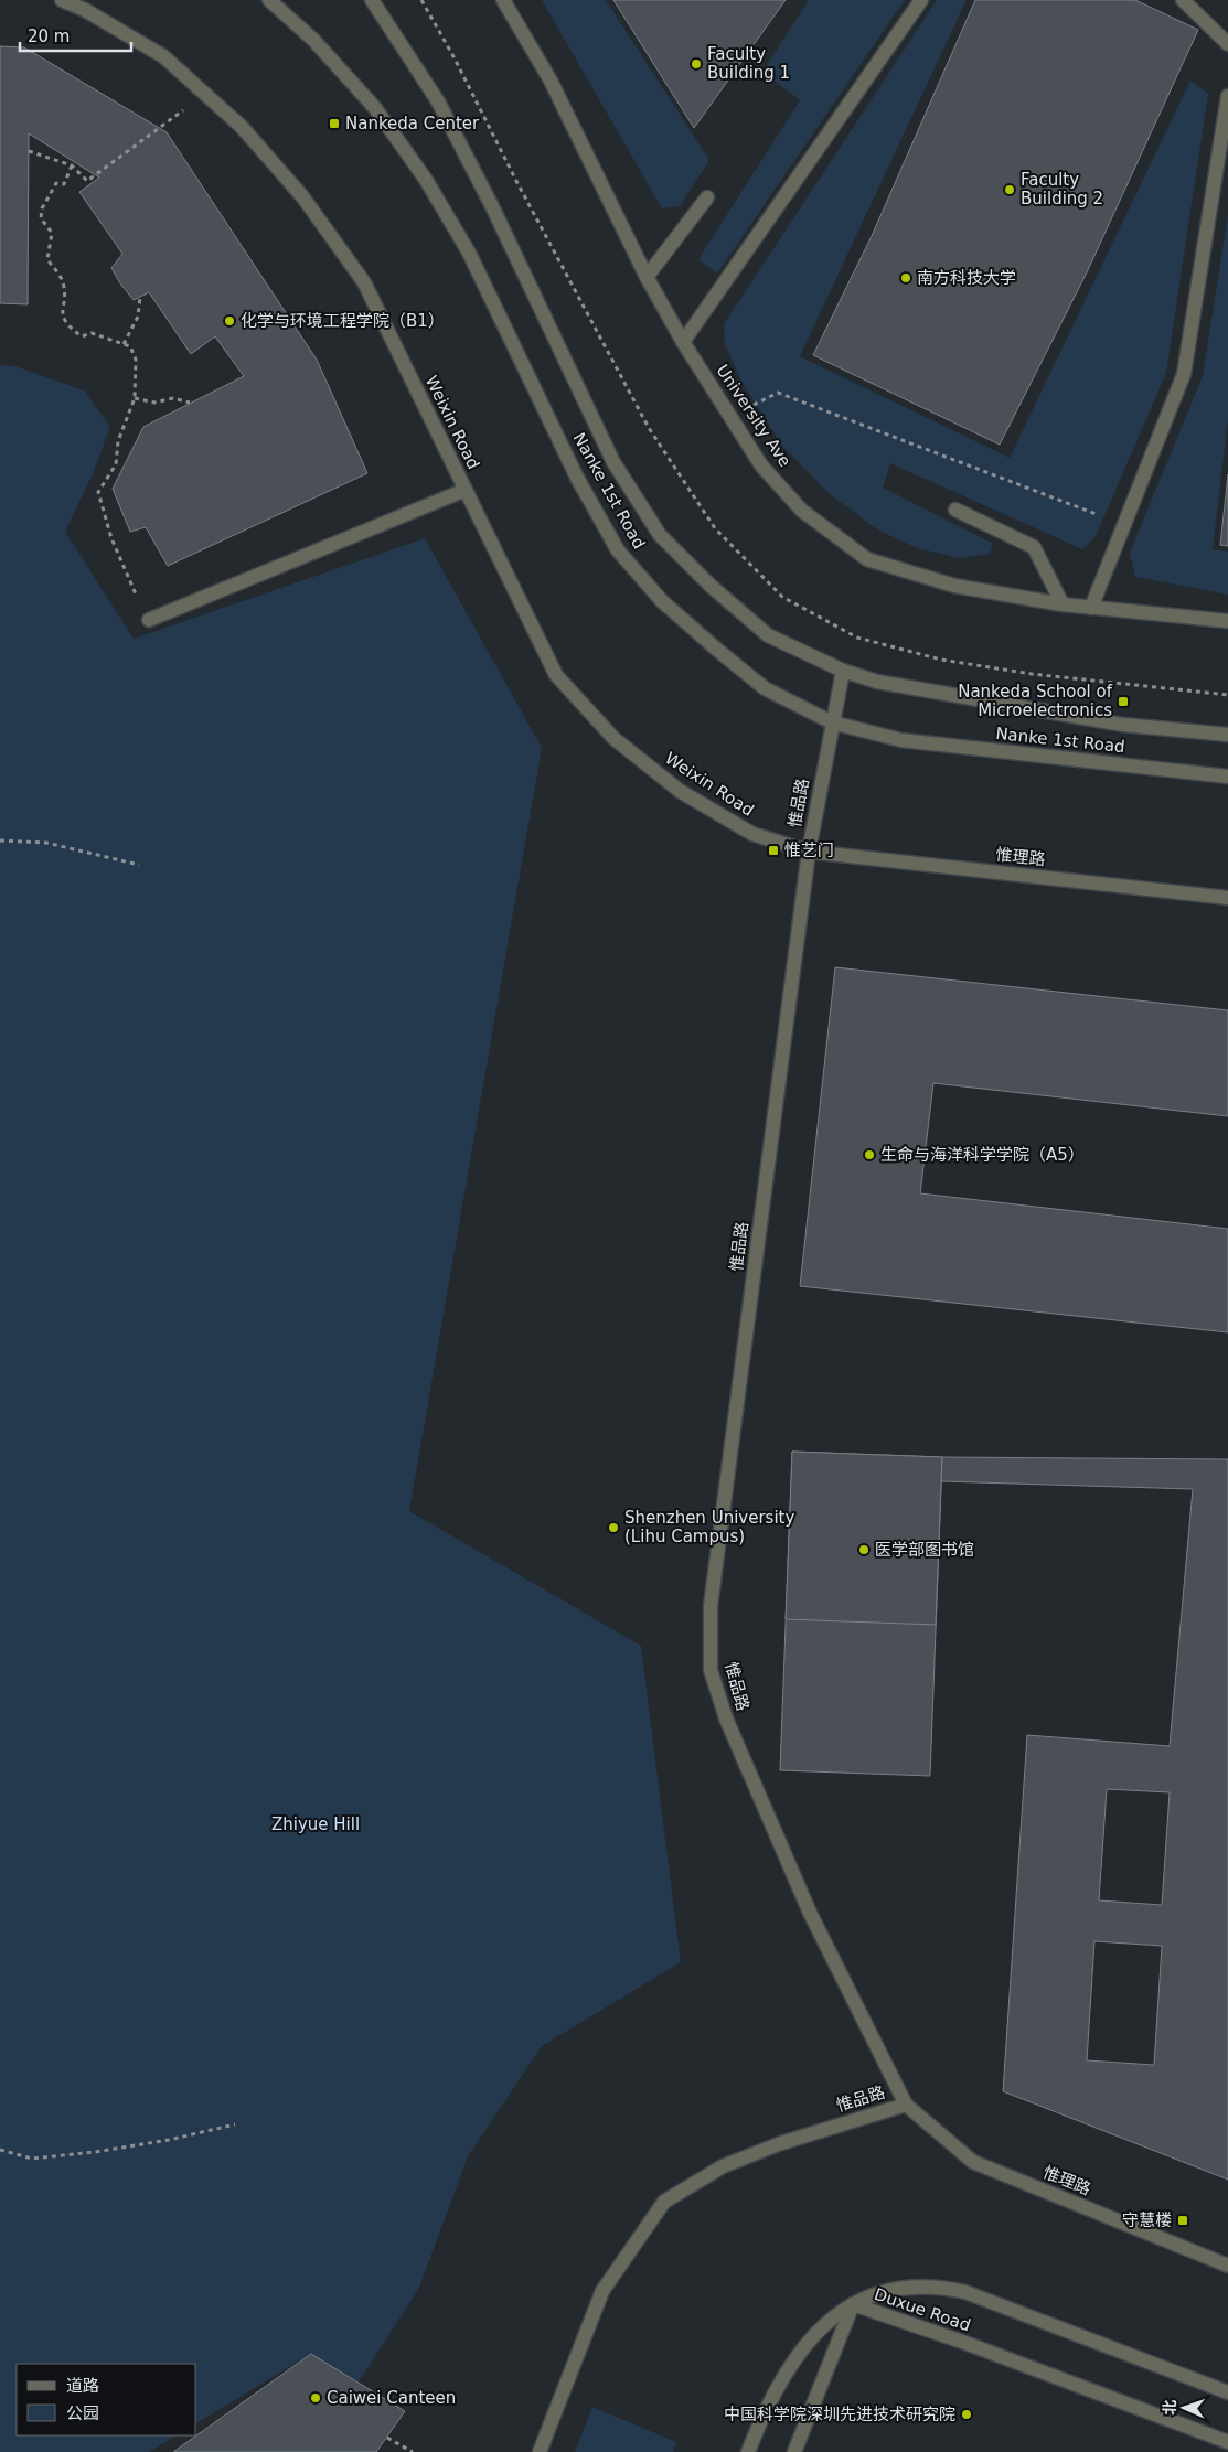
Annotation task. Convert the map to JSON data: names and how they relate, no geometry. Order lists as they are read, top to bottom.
{
  "streets": {
    "street": [
      "University Ave",
      "Weixin Road",
      "Nanke 1st Road",
      "惟品路",
      "惟理路",
      "Duxue Road"
    ]
  },
  "crossings": [
    ["Weixin Road", "惟品路"],
    ["Weixin Road", "惟理路"],
    ["Nanke 1st Road", "惟品路"],
    ["惟品路", "惟理路"]
  ],
  "parks": ["Zhiyue Hill"],
  "places": {
    "other": [
      "Faculty Building 1",
      "Faculty Building 2",
      "南方科技大学",
      "化学与环境工程学院（B1）",
      "生命与海洋科学学院（A5）",
      "Shenzhen University (Lihu Campus)",
      "医学部图书馆",
      "Caiwei Canteen",
      "中国科学院深圳先进技术研究院"
    ],
    "transit": [
      "Nankeda Center",
      "Nankeda School of Microelectronics",
      "惟艺门",
      "守慧楼"
    ]
  },
  "legend": ["道路", "公园"],
  "scale_bar": "20 m",
  "north": "left"
}
